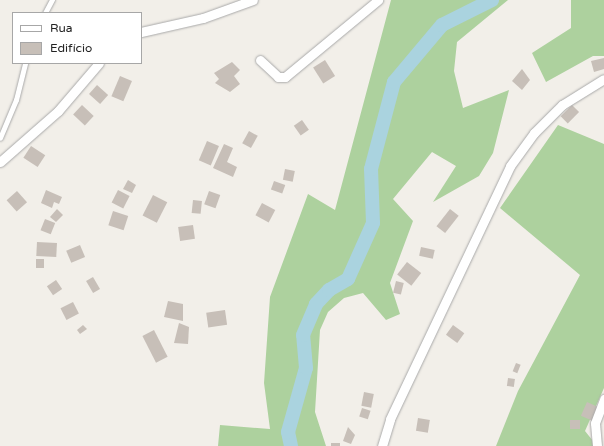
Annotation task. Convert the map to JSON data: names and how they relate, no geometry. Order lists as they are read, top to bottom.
{
  "legend": ["Rua", "Edifício"]
}
